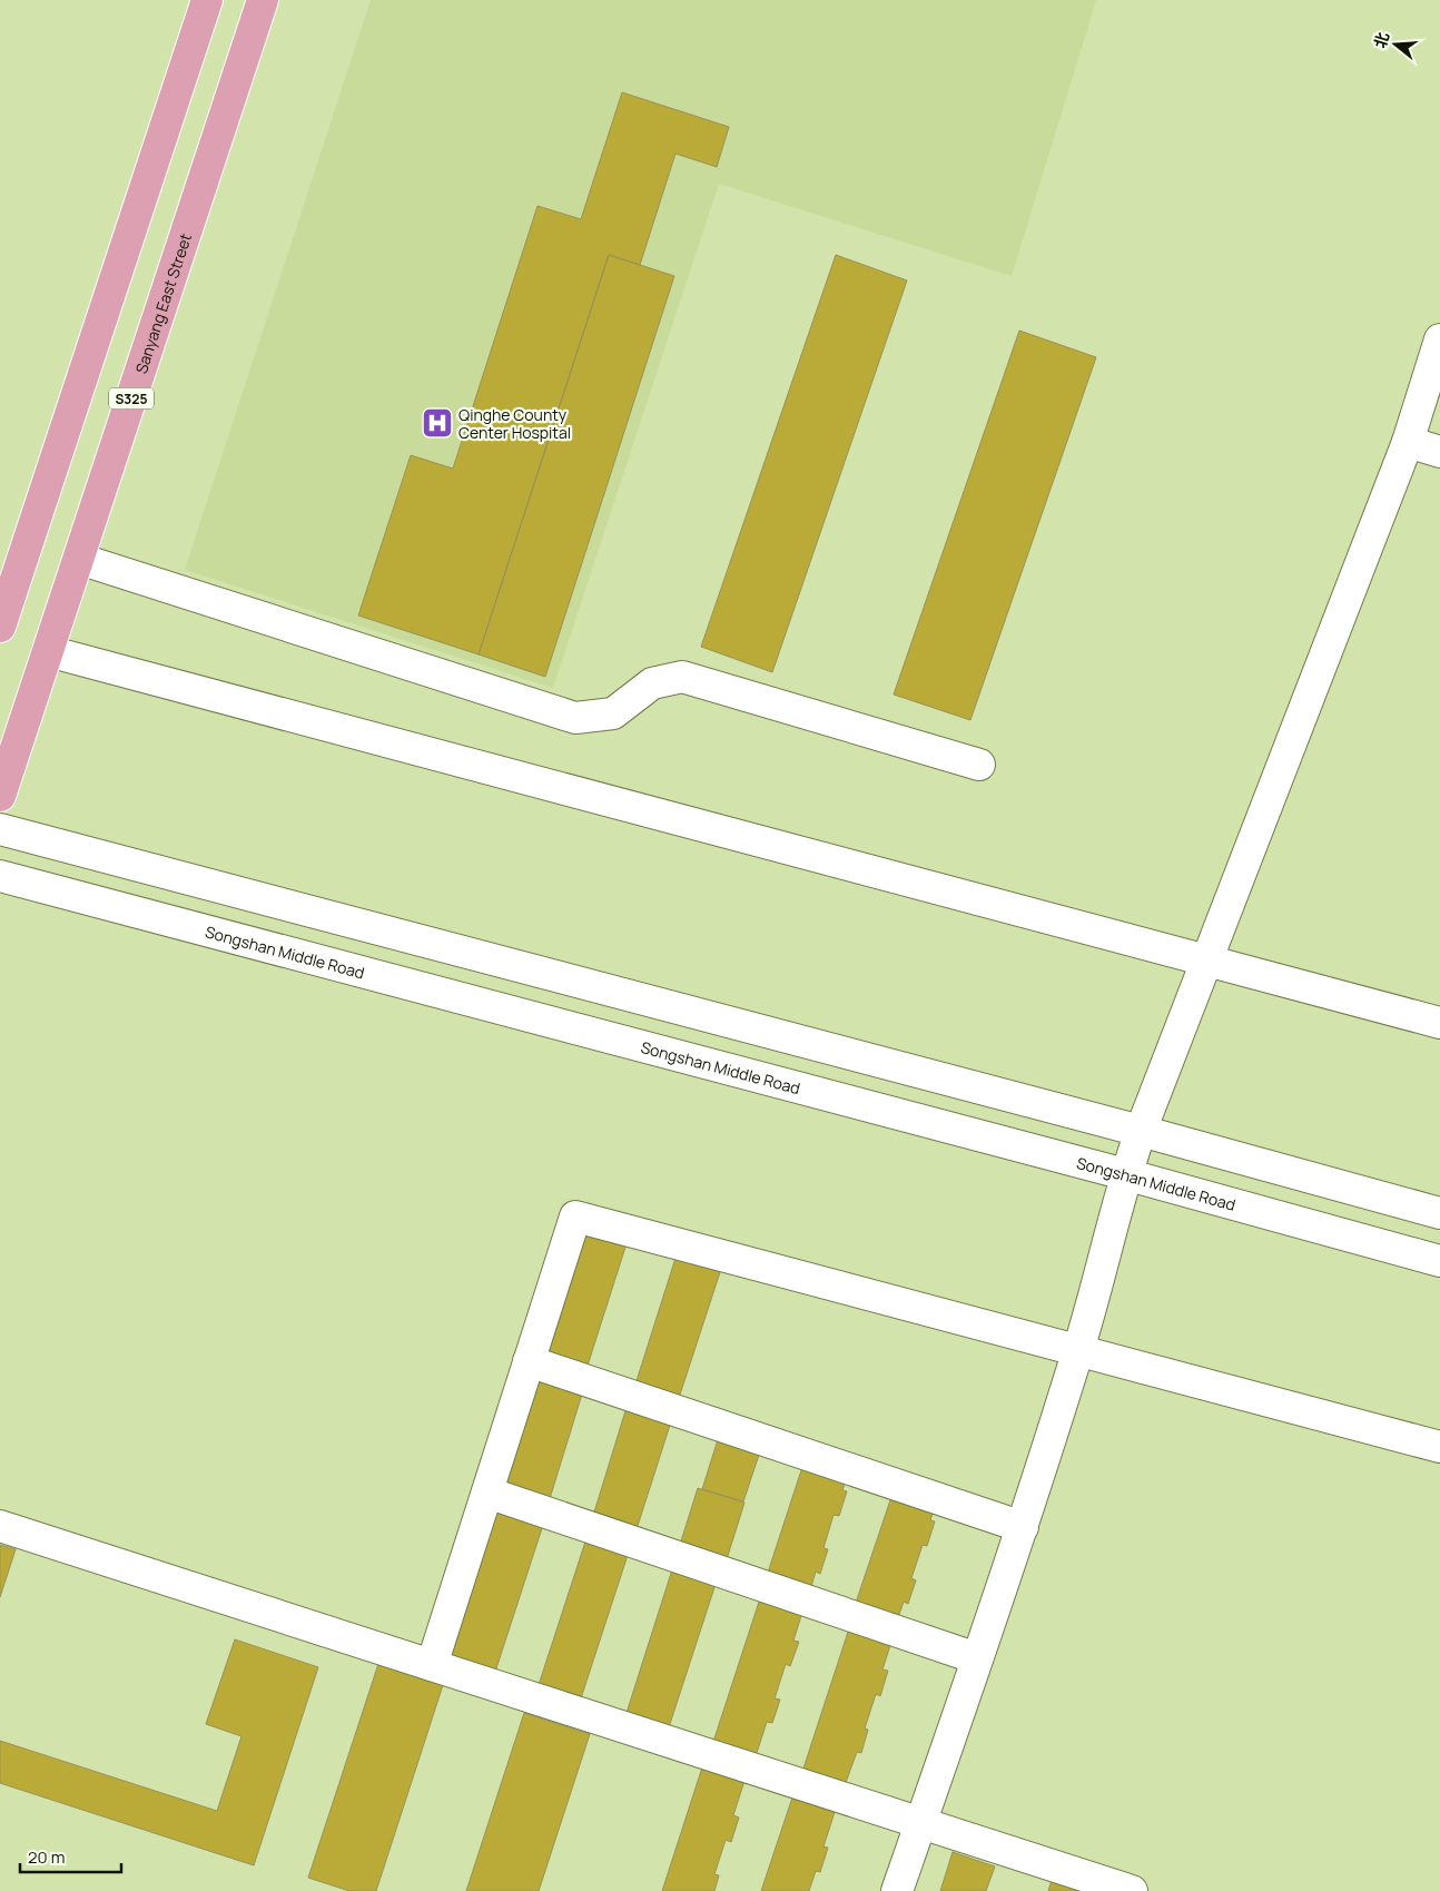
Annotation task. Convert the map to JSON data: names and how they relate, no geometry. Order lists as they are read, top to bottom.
{
  "streets": {
    "main road": ["Sanyang East Street", "S325"],
    "street": ["Songshan Middle Road"]
  },
  "places": {
    "hospital": ["Qinghe County Center Hospital"]
  },
  "scale_bar": "20 m",
  "north": "left"
}
